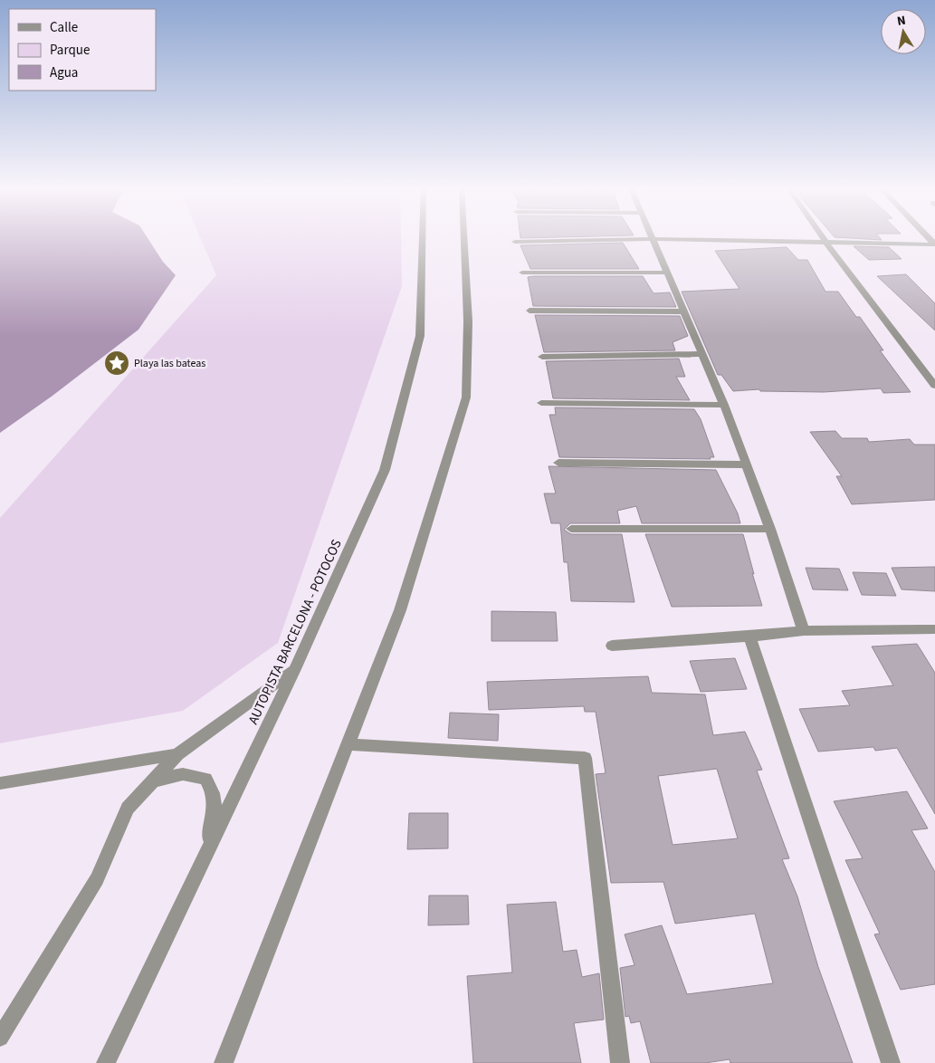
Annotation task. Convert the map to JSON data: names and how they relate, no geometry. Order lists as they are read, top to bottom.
{
  "streets": {
    "street": ["AUTOPISTA BARCELONA - POTOCOS"]
  },
  "places": {
    "place": ["Playa las bateas"]
  },
  "legend": ["Calle", "Parque", "Agua"],
  "north": "top"
}
